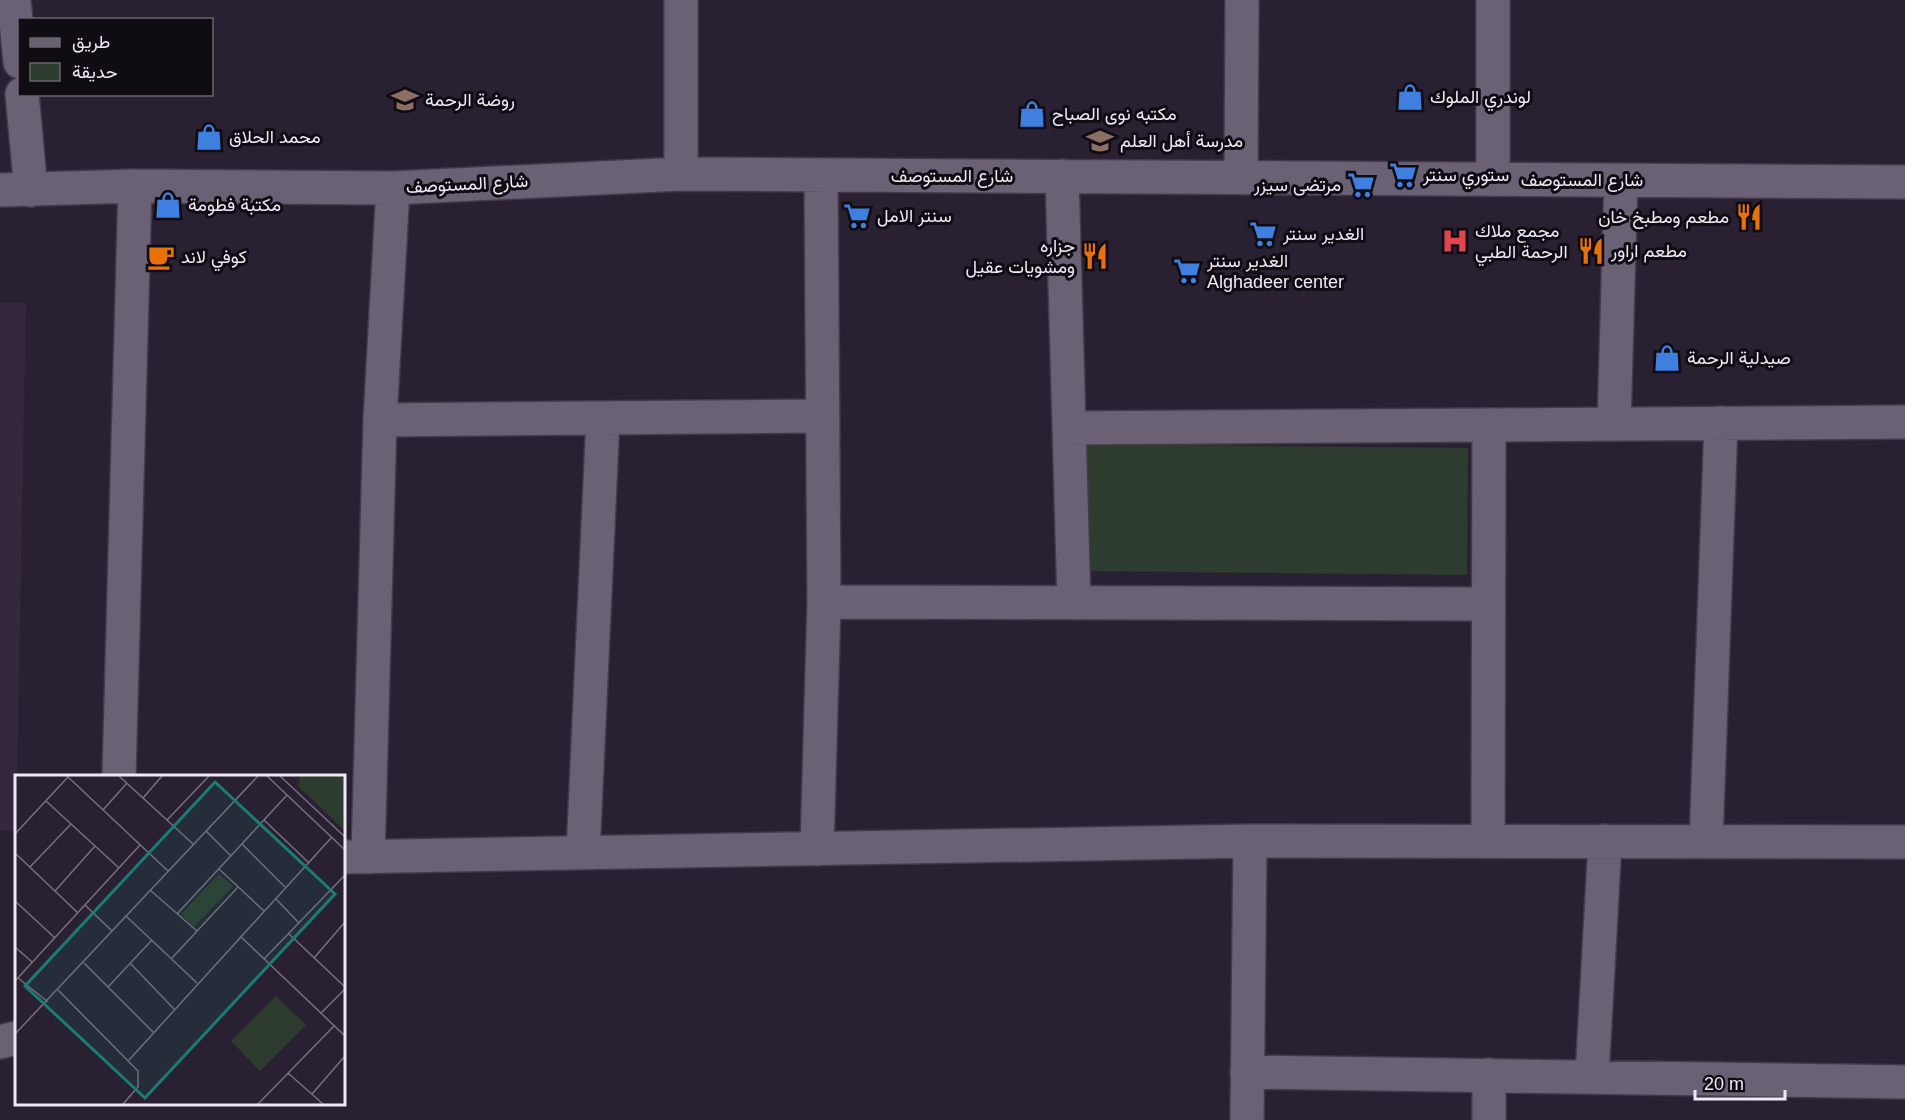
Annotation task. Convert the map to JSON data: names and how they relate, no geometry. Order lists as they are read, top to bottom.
{
  "streets": {
    "street": ["شارع المستوصف"]
  },
  "places": {
    "shop": [
      "لوندري الملوك",
      "مكتبه نوى الصباح",
      "محمد الحلاق",
      "مكتبة فطومة",
      "صيدلية الرحمة"
    ],
    "school or university": ["روضة الرحمة", "مدرسة أهل العلم"],
    "supermarket": [
      "ستوري سنتر",
      "مرتضى سيزر",
      "سنتر الامل",
      "الغدير سنتر",
      "الغدير سنتر Alghadeer center"
    ],
    "restaurant": ["مطعم ومطبخ خان", "مطعم اراور", "جزاره ومشويات عقيل"],
    "hospital": ["مجمع ملاك الرحمة الطبي"],
    "cafe": ["كوفي لاند"]
  },
  "legend": ["طريق", "حديقة"],
  "scale_bar": "20 m"
}
